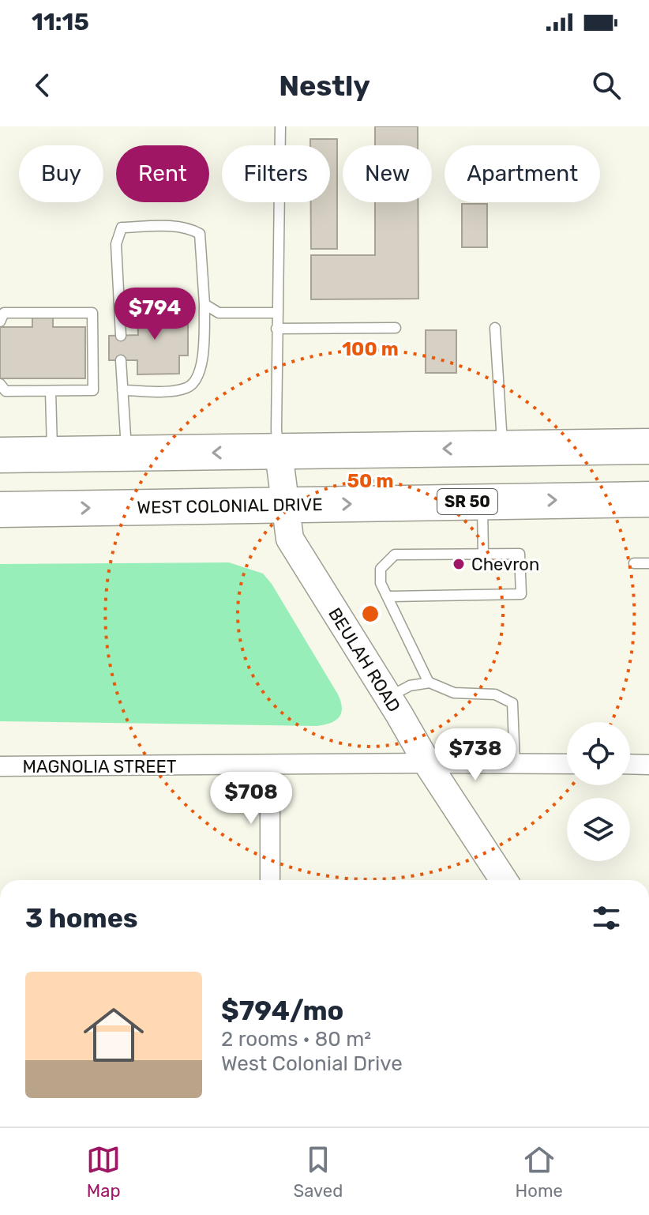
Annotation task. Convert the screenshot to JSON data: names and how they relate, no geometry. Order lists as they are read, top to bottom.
{
  "streets": {
    "highway": ["SR 50", "WEST COLONIAL DRIVE"],
    "street": ["BEULAH ROAD", "MAGNOLIA STREET"]
  },
  "crossings": [
    ["WEST COLONIAL DRIVE", "BEULAH ROAD"],
    ["BEULAH ROAD", "MAGNOLIA STREET"]
  ],
  "places": ["Chevron"],
  "page": {
    "status": "11:15",
    "header": "Nestly",
    "chip": [
      "Buy",
      "Rent",
      "Filters",
      "New",
      "Apartment"
    ],
    "price": ["$794", "$738", "$708"],
    "heading": "3 homes",
    "list": [
      {
        "name": "$794/mo",
        "note": "2 rooms · 80 m² · West Colonial Drive"
      }
    ],
    "tabs": ["Map", "Saved", "Home"]
  },
  "rings": ["100 m", "50 m"]
}
